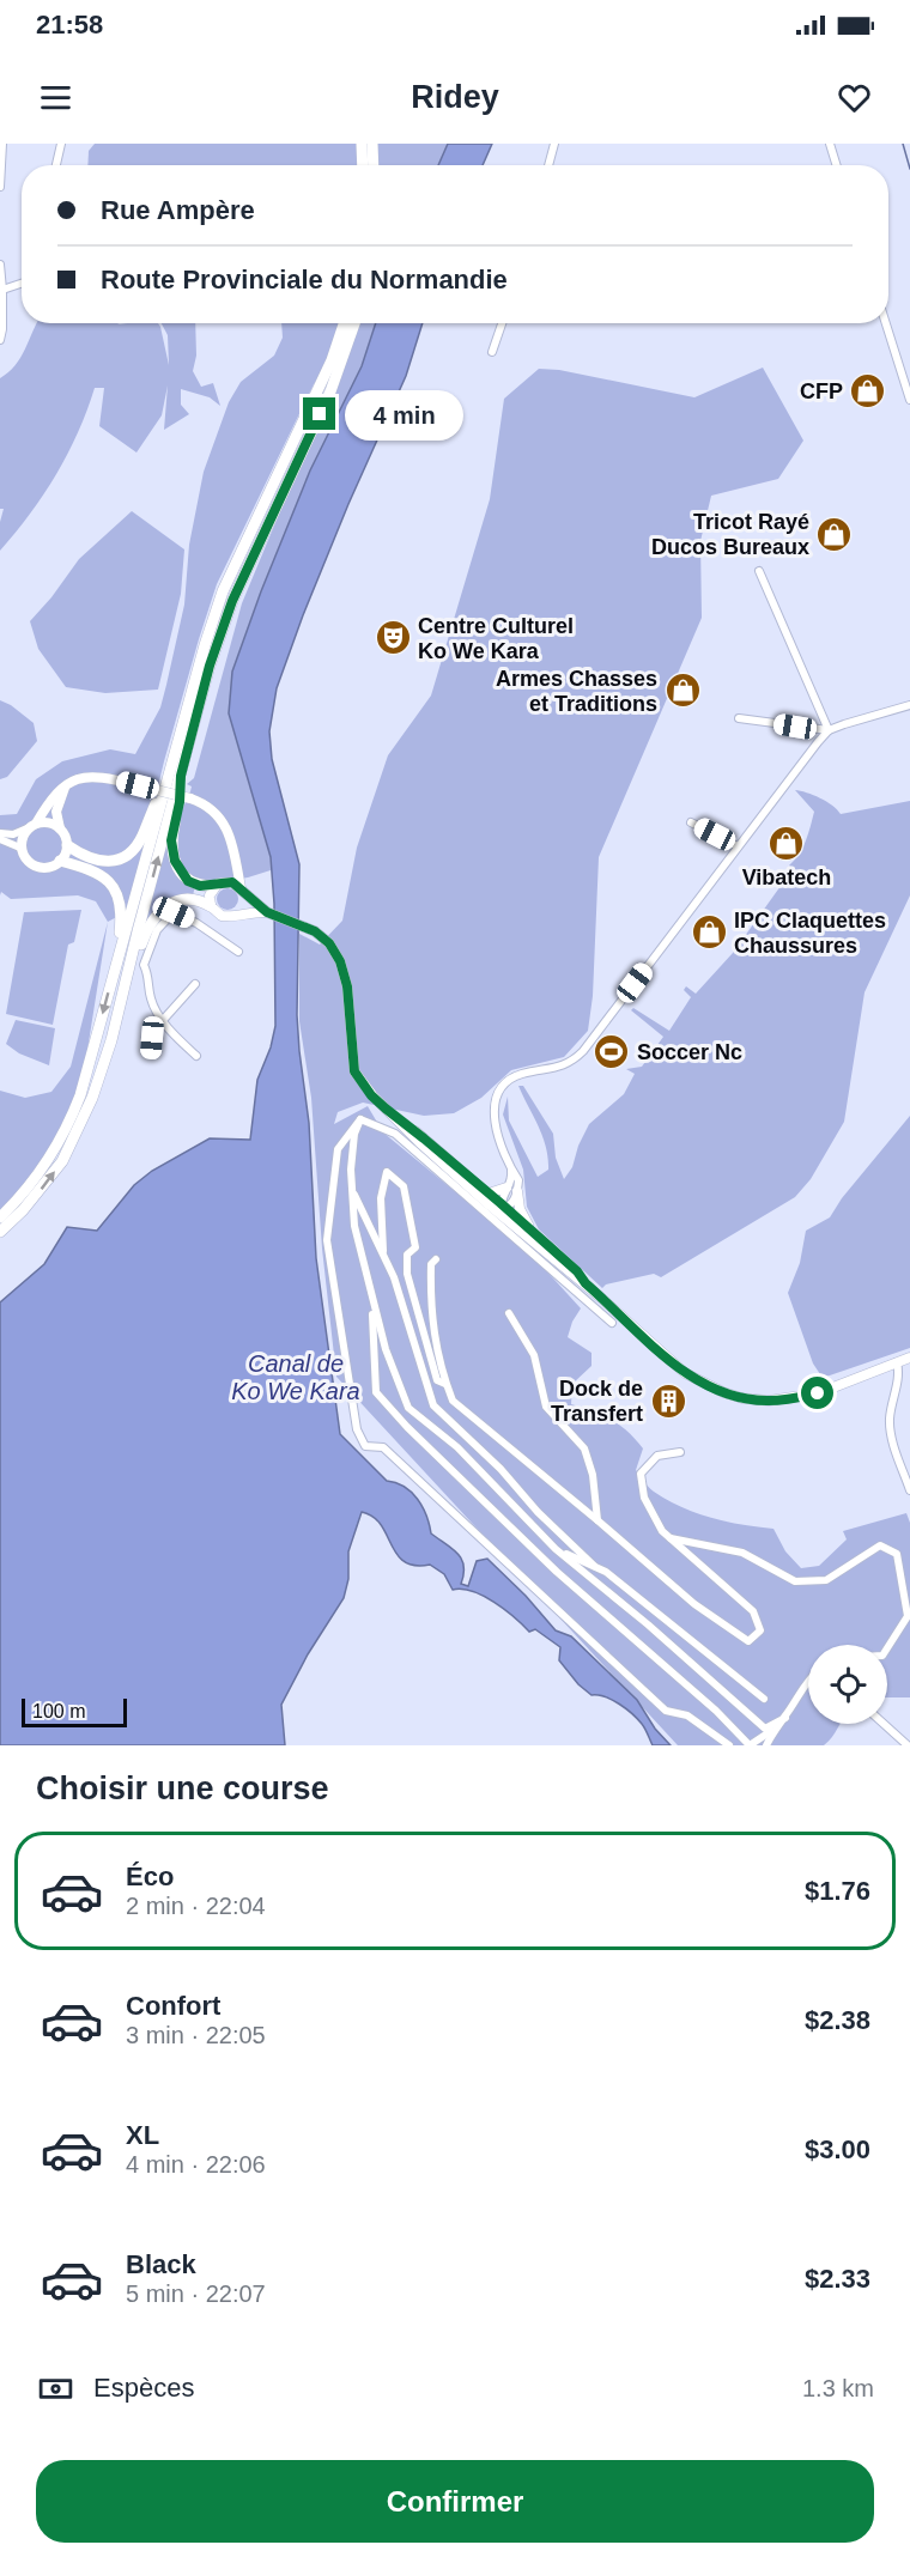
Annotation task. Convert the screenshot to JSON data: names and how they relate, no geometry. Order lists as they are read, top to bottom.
{
  "water": ["Canal de Ko We Kara"],
  "places": {
    "shop": [
      "CFP",
      "Tricot Rayé Ducos Bureaux",
      "Armes Chasses et Traditions",
      "Vibatech",
      "IPC Claquettes Chaussures"
    ],
    "theatre": ["Centre Culturel Ko We Kara"],
    "sports": ["Soccer Nc"],
    "building": ["Dock de Transfert"]
  },
  "scale_bar": "100 m",
  "page": {
    "status": "21:58",
    "header": "Ridey",
    "banner": ["Rue Ampère", "Route Provinciale du Normandie"],
    "bubble": "4 min",
    "scale": "100 m",
    "heading": "Choisir une course",
    "list": [
      {
        "name": "Éco",
        "note": "2 min · 22:04",
        "value": "$1.76"
      },
      {
        "name": "Confort",
        "note": "3 min · 22:05",
        "value": "$2.38"
      },
      {
        "name": "XL",
        "note": "4 min · 22:06",
        "value": "$3.00"
      },
      {
        "name": "Black",
        "note": "5 min · 22:07",
        "value": "$2.33"
      }
    ],
    "pay": ["Espèces", "1.3 km"],
    "buttons": "Confirmer"
  }
}
